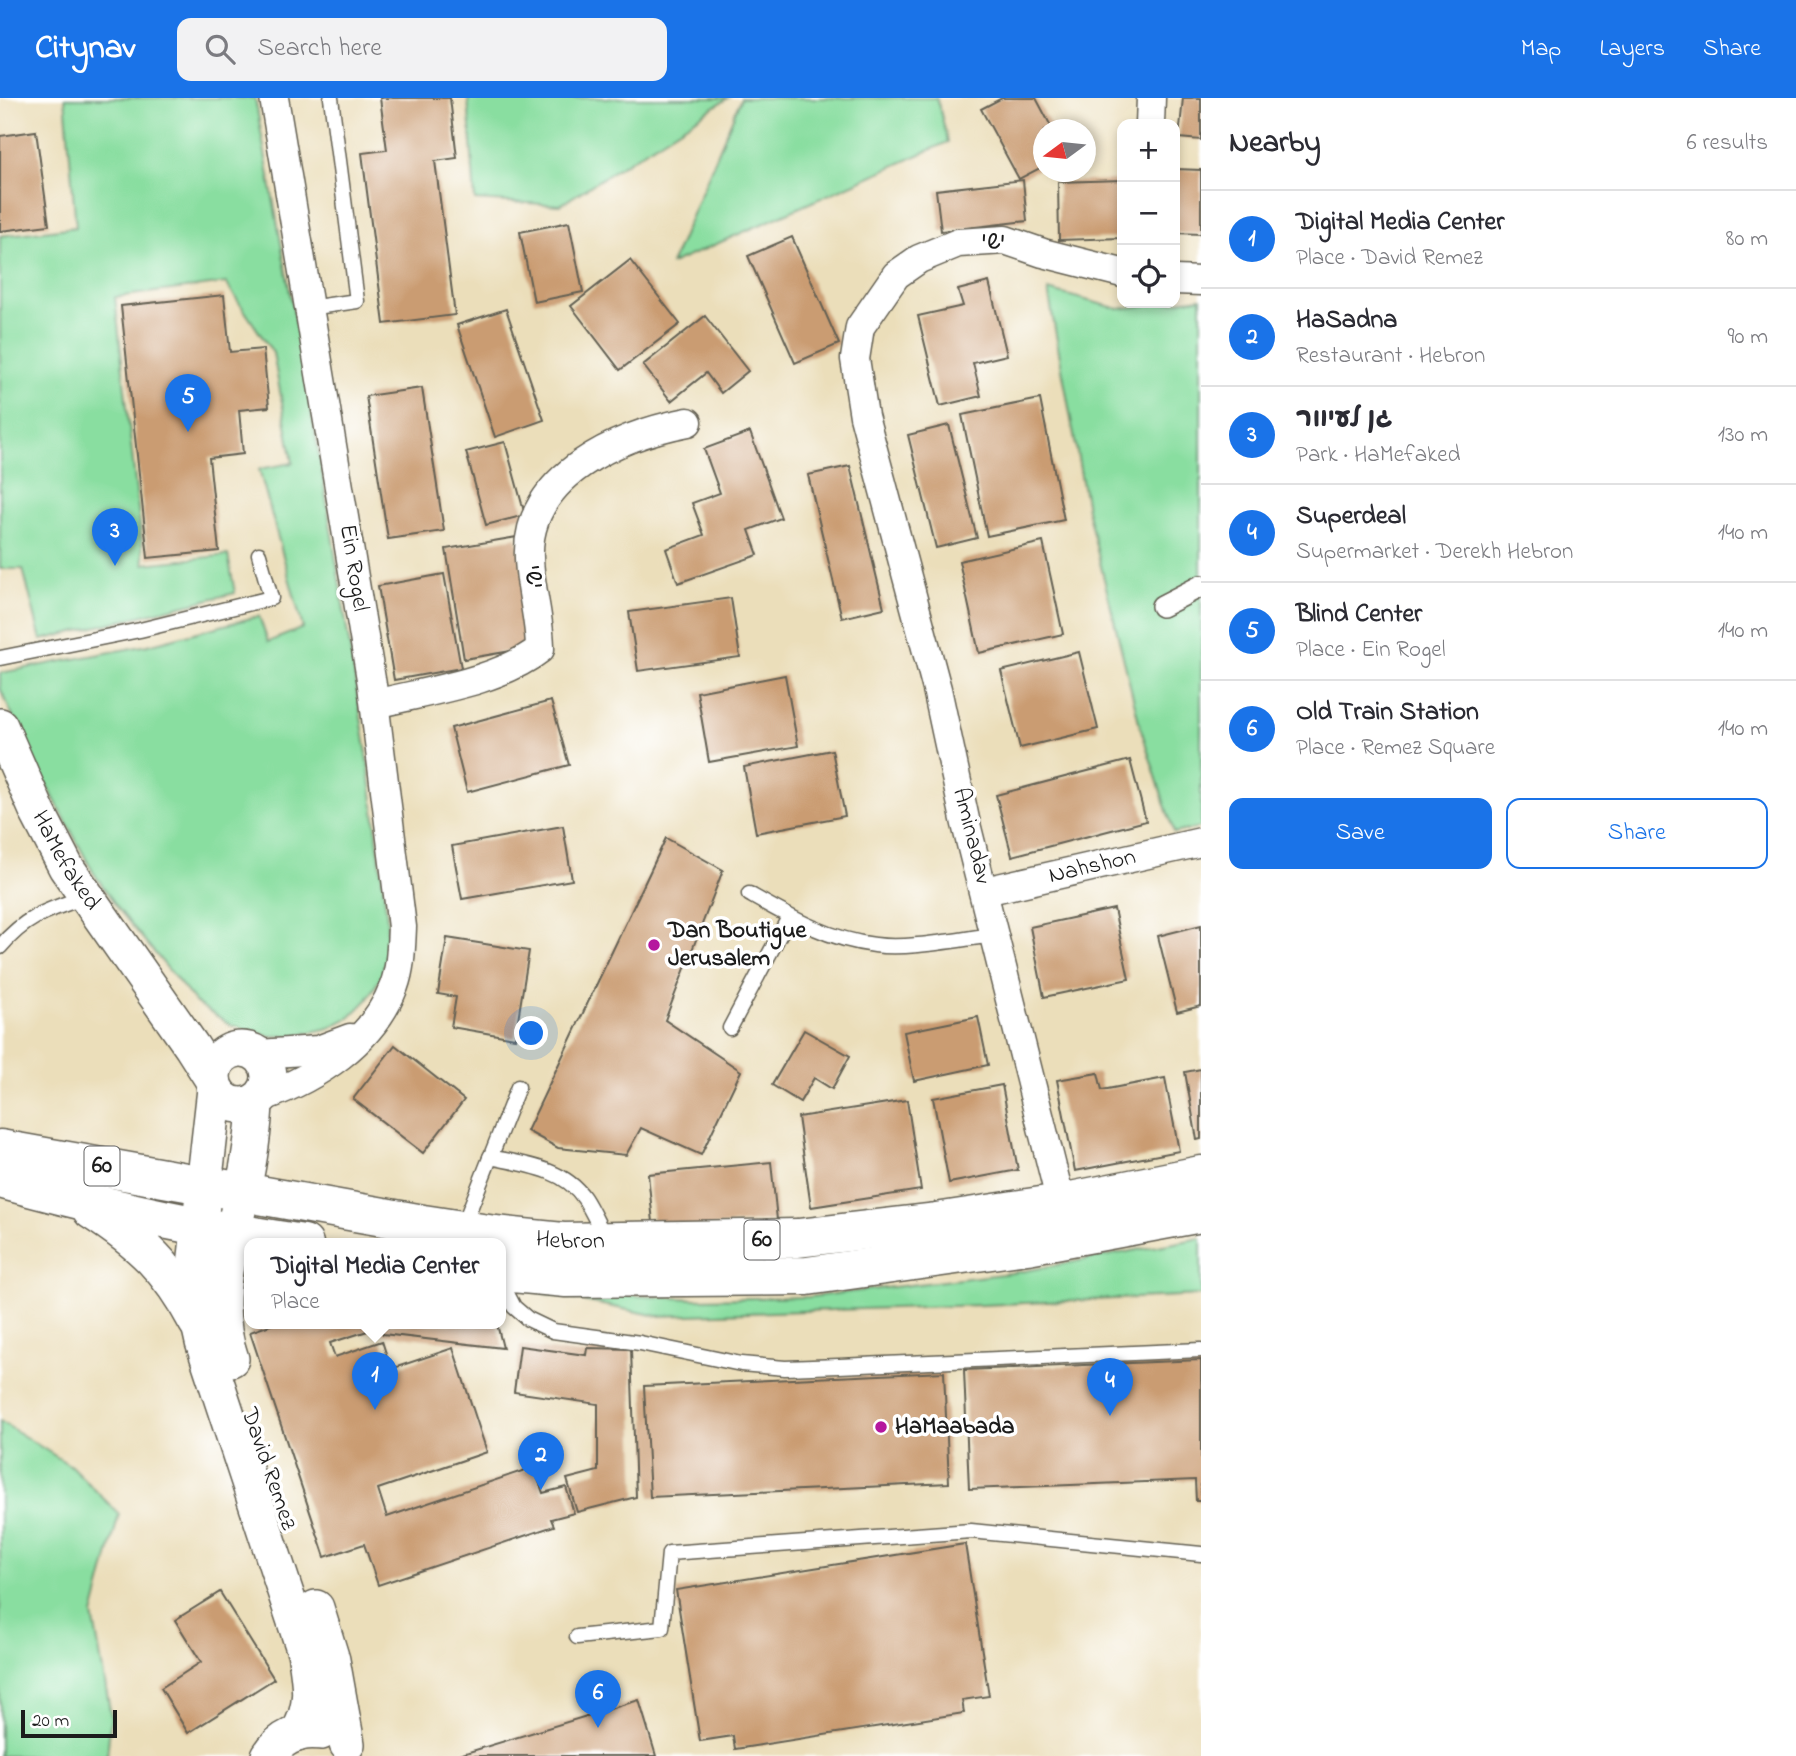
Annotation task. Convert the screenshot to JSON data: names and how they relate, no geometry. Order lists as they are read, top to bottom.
{
  "streets": {
    "highway": ["60", "Hebron"],
    "street": [
      "ישי",
      "Ein Rogel",
      "Aminadav",
      "HaMefaked",
      "Nahshon",
      "David Remez"
    ]
  },
  "crossings": [
    ["ישי", "Ein Rogel"],
    ["ישי", "Aminadav"],
    ["Ein Rogel", "HaMefaked"],
    ["Aminadav", "Nahshon"],
    ["Aminadav", "60"],
    ["Aminadav", "Hebron"],
    ["60", "Hebron"],
    ["60", "David Remez"],
    ["Hebron", "David Remez"]
  ],
  "places": ["Dan Boutigue Jerusalem", "HaMaabada"],
  "scale_bar": "20 m",
  "north": "left",
  "page": {
    "header": "Citynav",
    "search": "Search here",
    "nav": ["Map", "Layers", "Share"],
    "heading": ["Nearby", "6 results"],
    "map_buttons": ["+", "−"],
    "list": [
      {
        "mark": "1",
        "name": "Digital Media Center",
        "note": "Place · David Remez",
        "value": "80 m"
      },
      {
        "mark": "2",
        "name": "HaSadna",
        "note": "Restaurant · Hebron",
        "value": "90 m"
      },
      {
        "mark": "3",
        "name": "גן לעיוור",
        "note": "Park · HaMefaked",
        "value": "130 m"
      },
      {
        "mark": "4",
        "name": "Superdeal",
        "note": "Supermarket · Derekh Hebron",
        "value": "140 m"
      },
      {
        "mark": "5",
        "name": "Blind Center",
        "note": "Place · Ein Rogel",
        "value": "140 m"
      },
      {
        "mark": "6",
        "name": "Old Train Station",
        "note": "Place · Remez Square",
        "value": "140 m"
      }
    ],
    "pins": [
      "5",
      "3",
      "1",
      "4",
      "2",
      "6"
    ],
    "buttons": ["Save", "Share"],
    "popup": ["Digital Media Center", "Place"],
    "scale": "20 m"
  }
}
